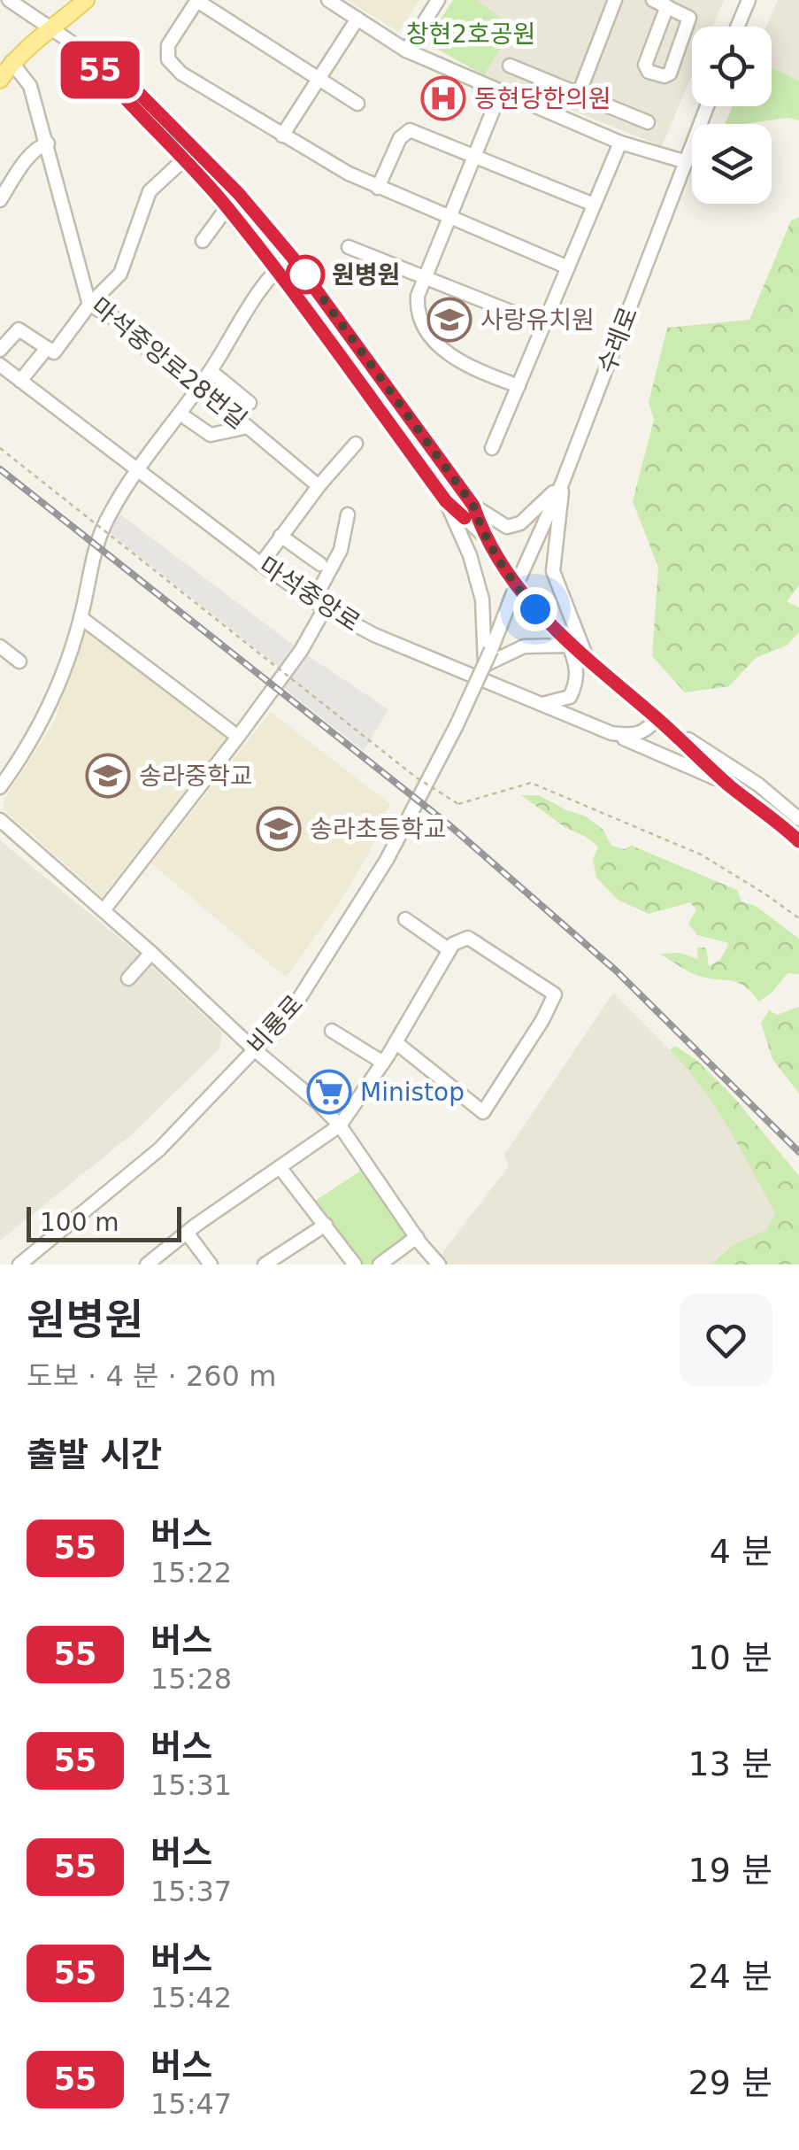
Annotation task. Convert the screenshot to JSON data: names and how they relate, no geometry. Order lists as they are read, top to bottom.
{
  "streets": {
    "street": [
      "수레로",
      "마석중앙로28번길",
      "마석중앙로",
      "비룡로"
    ]
  },
  "crossings": [
    ["수레로", "비룡로"]
  ],
  "parks": ["창현2호공원"],
  "places": {
    "hospital": ["동현당한의원"],
    "other": ["원병원"],
    "school or university": ["사랑유치원", "송라중학교", "송라초등학교"],
    "supermarket": ["Ministop"]
  },
  "lines": ["bus line 55"],
  "scale_bar": "100 m",
  "page": {
    "on_map": "55",
    "scale": "100 m",
    "heading": [
      ["원병원", "도보 · 4 분 · 260 m"],
      "출발 시간"
    ],
    "list": [
      {
        "mark": "55",
        "name": "버스",
        "note": "15:22",
        "value": "4 분"
      },
      {
        "mark": "55",
        "name": "버스",
        "note": "15:28",
        "value": "10 분"
      },
      {
        "mark": "55",
        "name": "버스",
        "note": "15:31",
        "value": "13 분"
      },
      {
        "mark": "55",
        "name": "버스",
        "note": "15:37",
        "value": "19 분"
      },
      {
        "mark": "55",
        "name": "버스",
        "note": "15:42",
        "value": "24 분"
      },
      {
        "mark": "55",
        "name": "버스",
        "note": "15:47",
        "value": "29 분"
      }
    ]
  }
}
